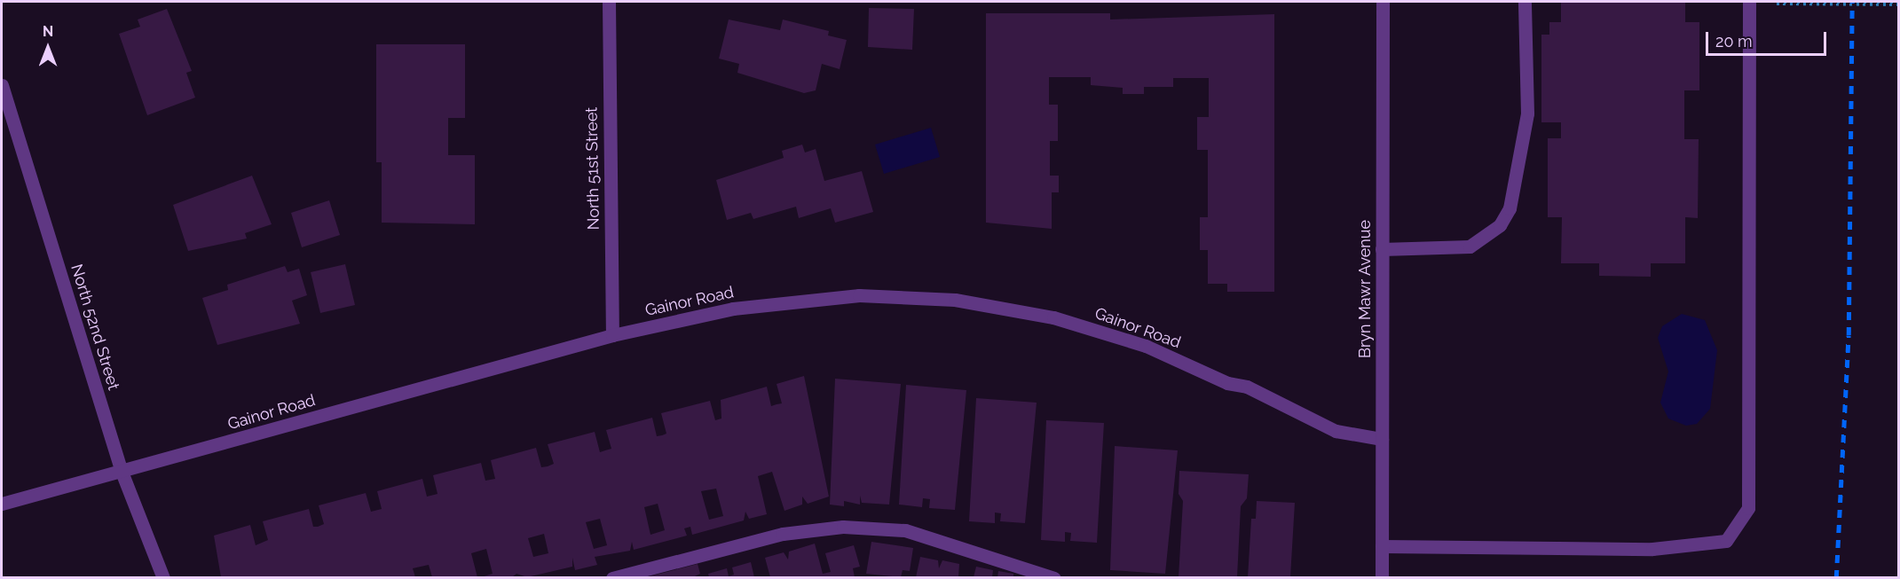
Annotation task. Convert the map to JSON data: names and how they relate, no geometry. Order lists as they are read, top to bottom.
{
  "streets": {
    "street": [
      "North 51st Street",
      "Bryn Mawr Avenue",
      "Gainor Road",
      "North 52nd Street"
    ]
  },
  "crossings": [
    ["North 51st Street", "Gainor Road"],
    ["Bryn Mawr Avenue", "Gainor Road"],
    ["Gainor Road", "North 52nd Street"]
  ],
  "scale_bar": "20 m",
  "north": "top"
}
